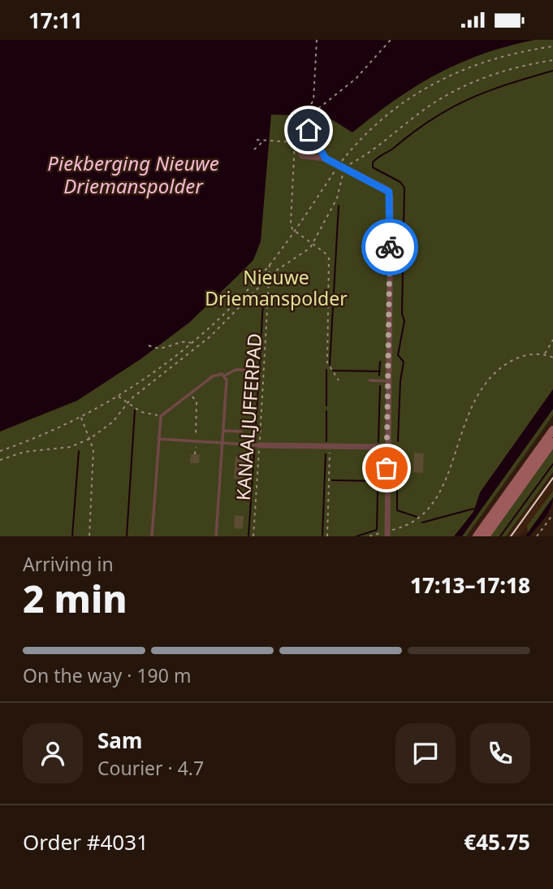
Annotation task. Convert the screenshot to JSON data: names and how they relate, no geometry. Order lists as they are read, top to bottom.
{
  "streets": {
    "path": ["KANAALJUFFERPAD"]
  },
  "water": ["Piekberging Nieuwe Driemanspolder"],
  "parks": ["Nieuwe Driemanspolder"],
  "page": {
    "status": "17:11",
    "heading": ["2 min", "Arriving in", "17:13–17:18"],
    "panel": [
      "Sam",
      "Courier · 4.7",
      "Order #4031",
      "€45.75"
    ],
    "bar": "On the way · 190 m"
  }
}
